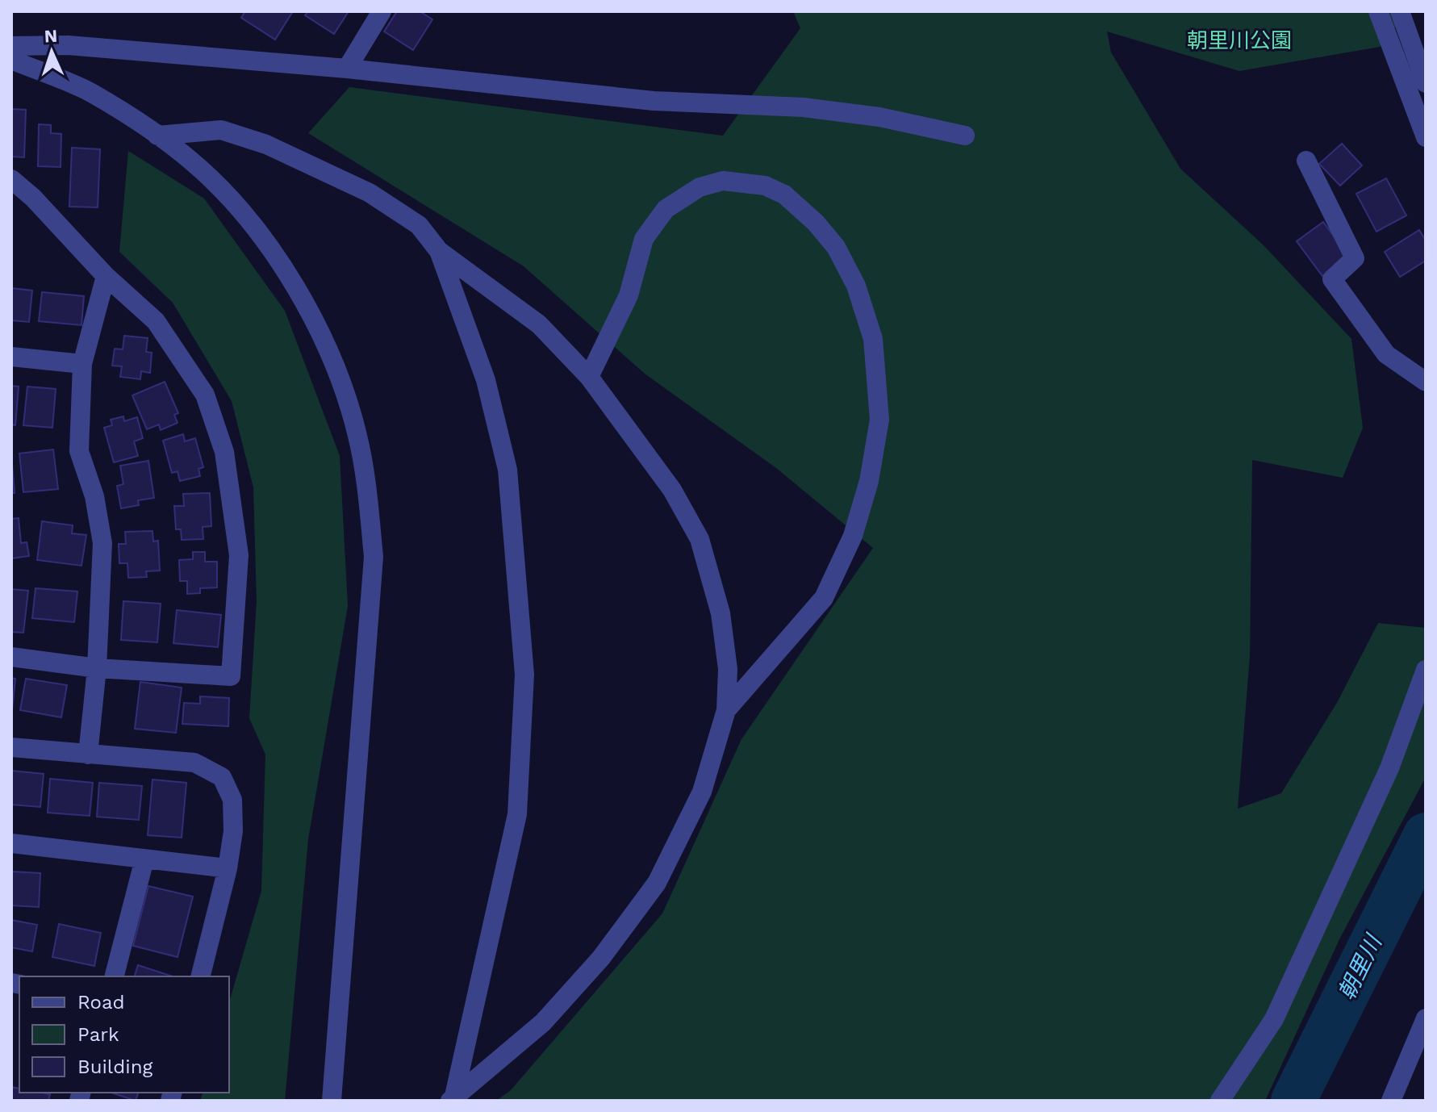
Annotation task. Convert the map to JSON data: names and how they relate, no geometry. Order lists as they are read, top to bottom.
{
  "water": ["朝里川"],
  "parks": ["朝里川公園"],
  "legend": ["Road", "Park", "Building"],
  "north": "top"
}
